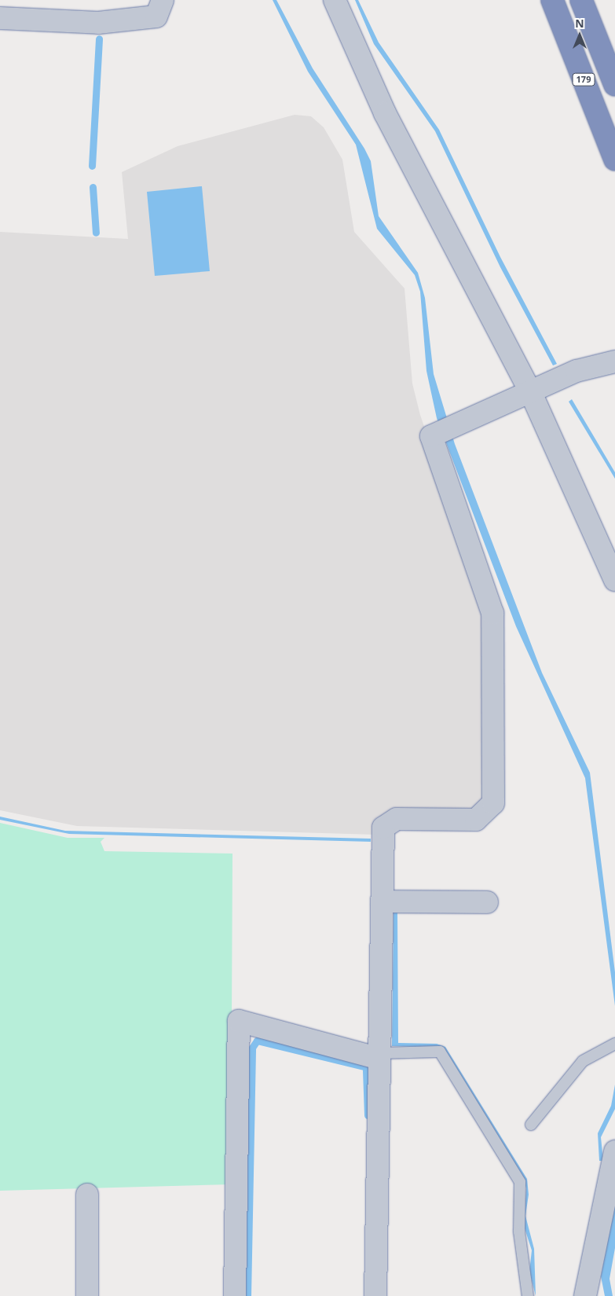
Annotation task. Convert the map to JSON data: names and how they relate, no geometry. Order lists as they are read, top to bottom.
{
  "streets": {
    "highway": ["179"]
  },
  "north": "top"
}
